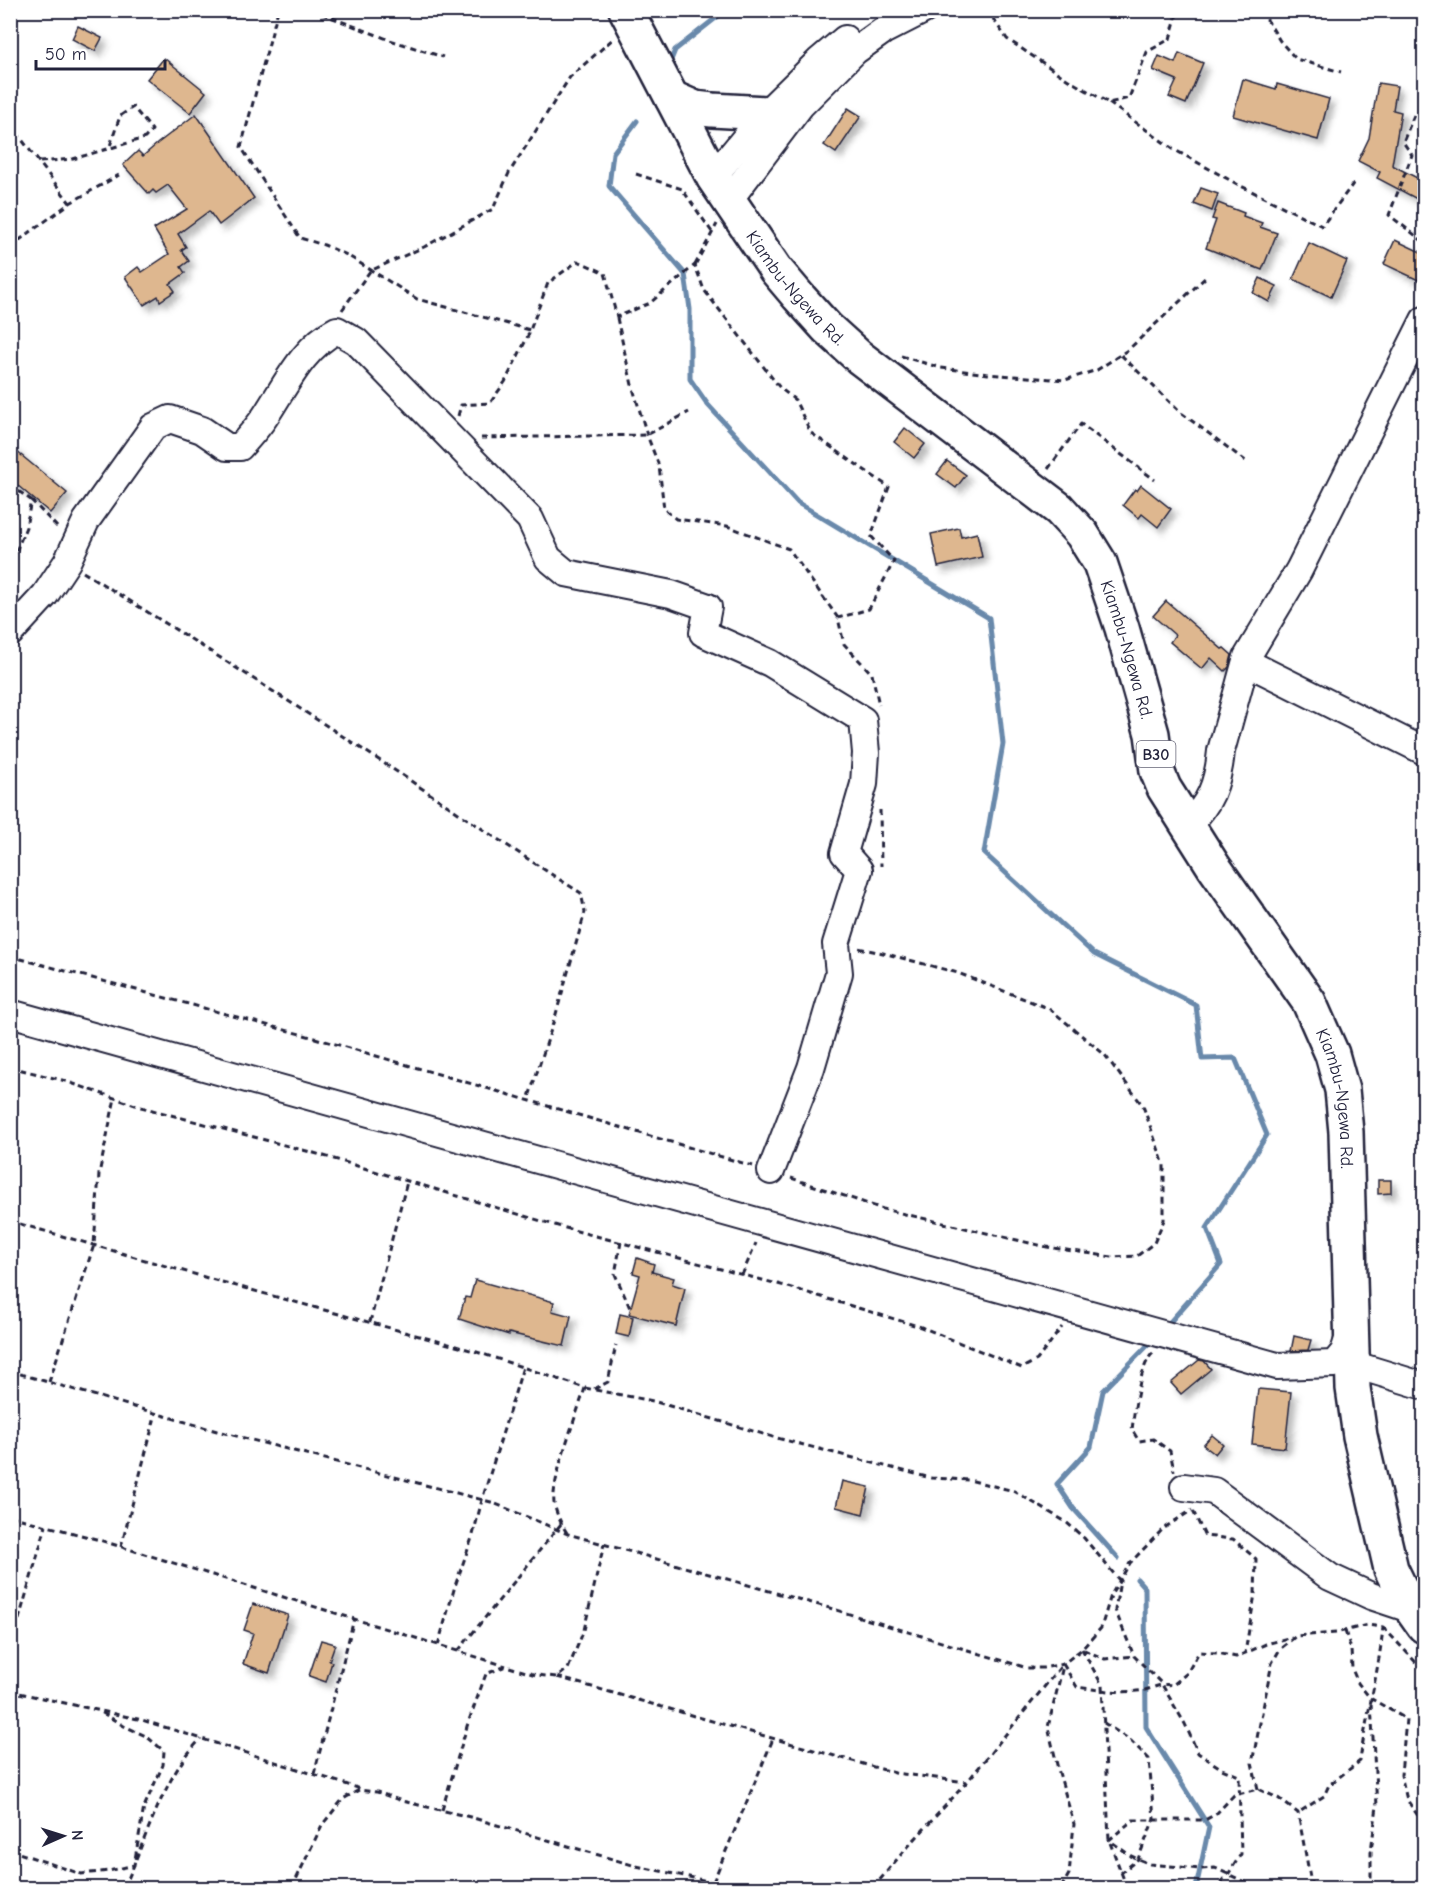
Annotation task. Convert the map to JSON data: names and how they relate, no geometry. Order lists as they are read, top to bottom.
{
  "streets": {
    "highway": ["Kiambu-Ngewa Rd.", "B30"]
  },
  "scale_bar": "50 m",
  "north": "right"
}
